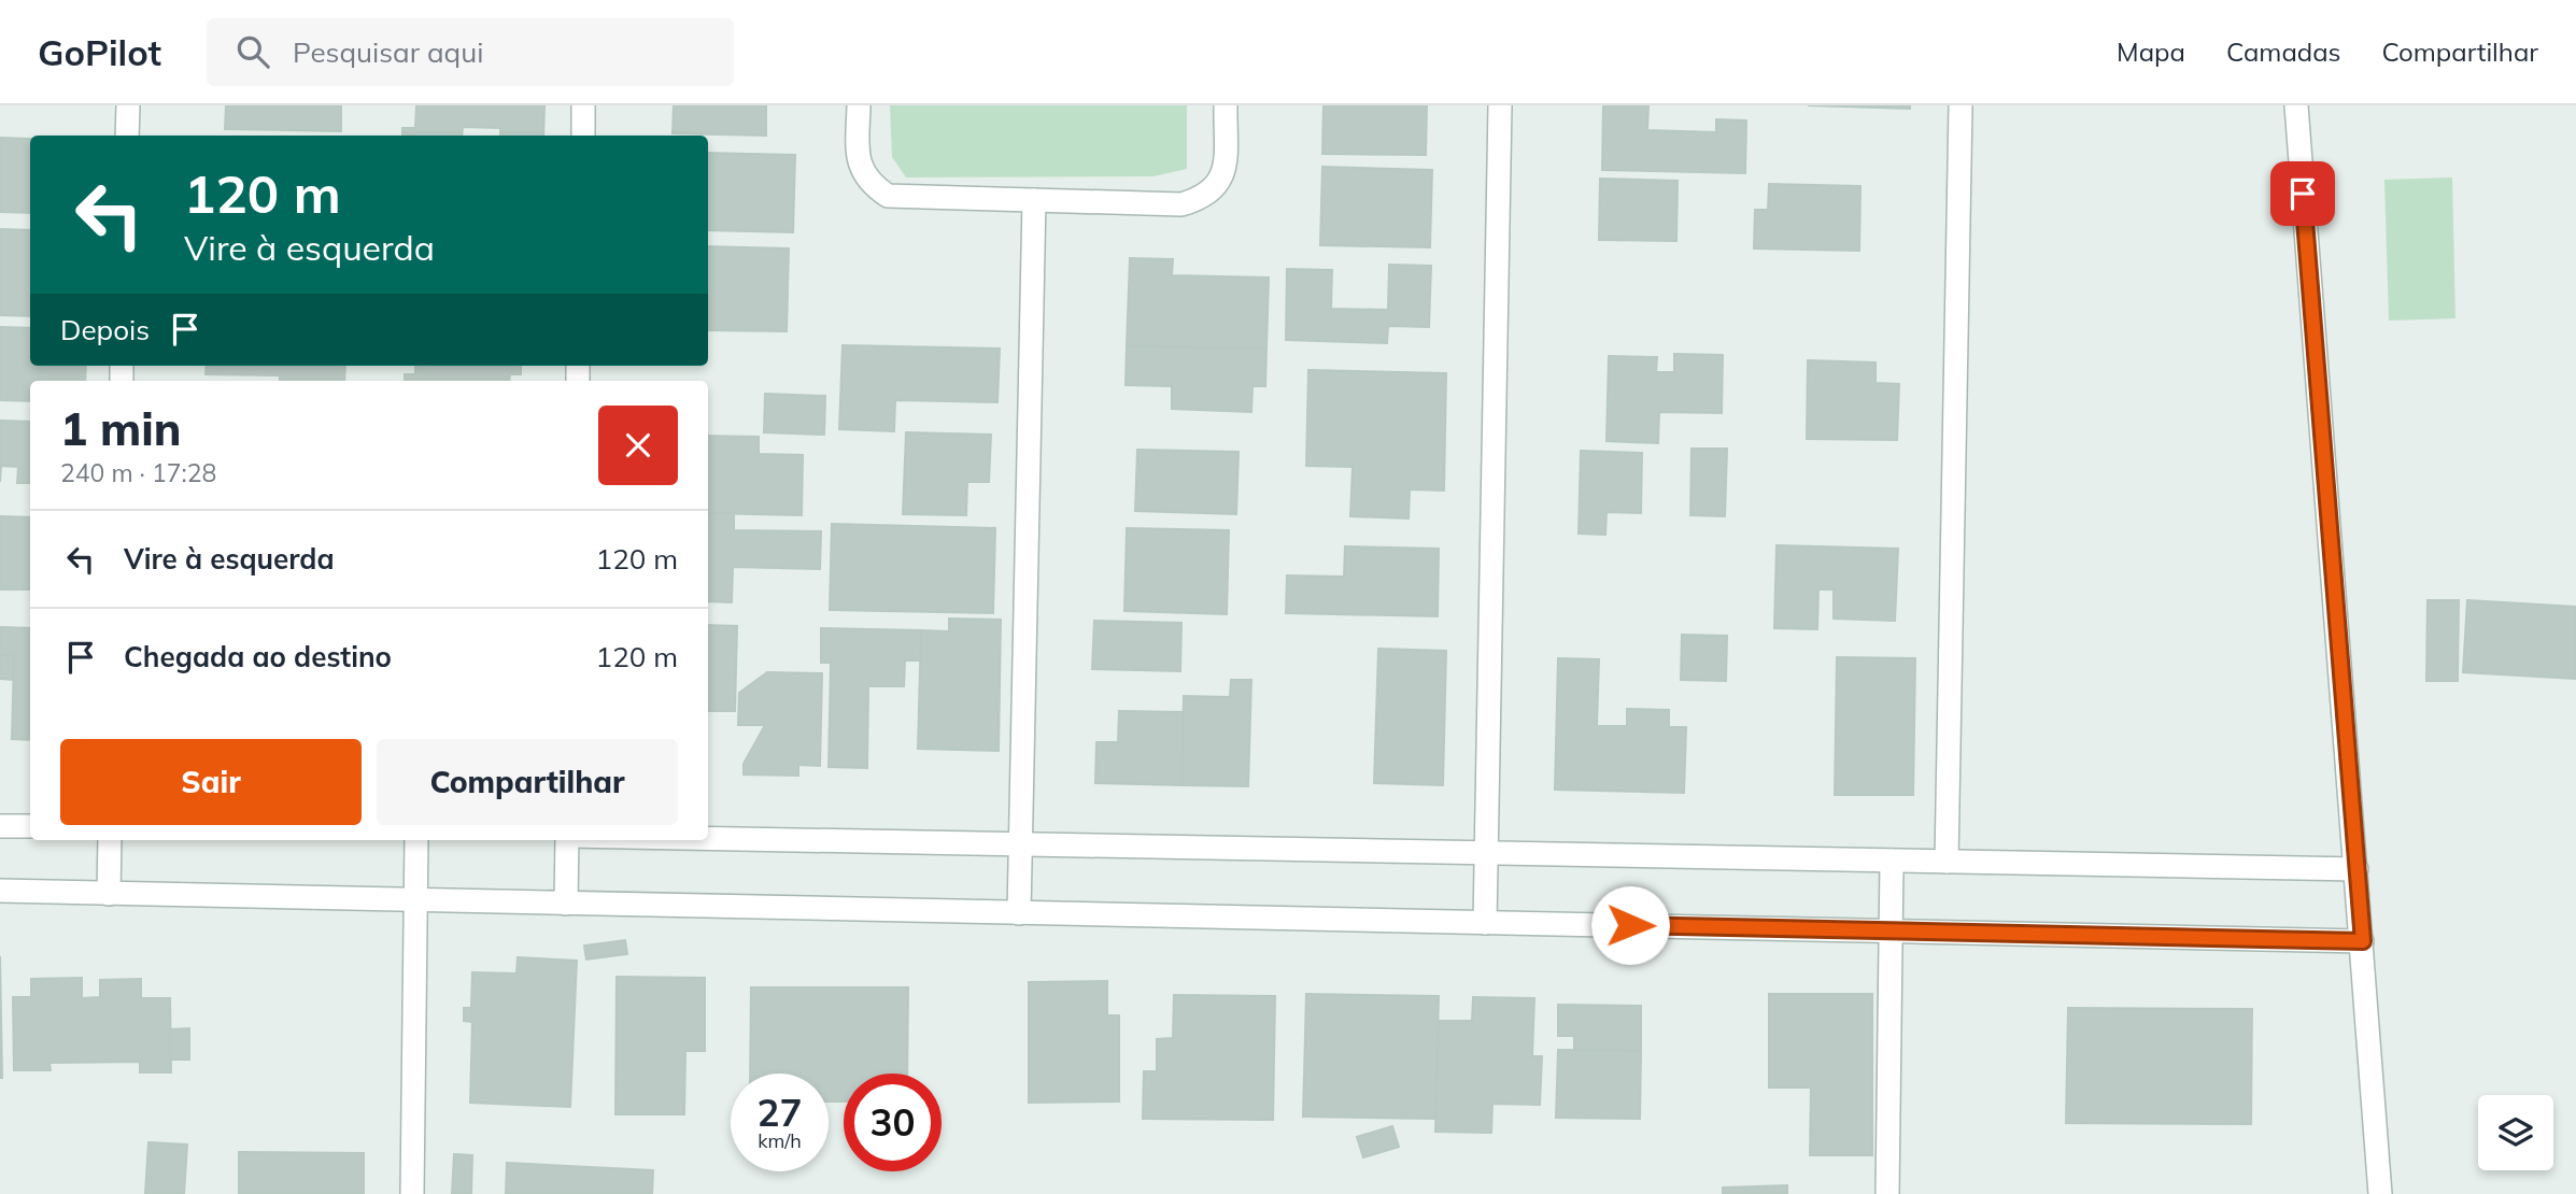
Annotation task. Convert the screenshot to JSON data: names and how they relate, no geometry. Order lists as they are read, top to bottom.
{
  "page": {
    "header": "GoPilot",
    "search": "Pesquisar aqui",
    "nav": ["Mapa", "Camadas", "Compartilhar"],
    "turn": ["120 m", "Vire à esquerda"],
    "then": "Depois",
    "heading": ["1 min", "240 m · 17:28"],
    "list": [
      {
        "name": "Vire à esquerda",
        "value": "120 m"
      },
      {
        "name": "Chegada ao destino",
        "value": "120 m"
      }
    ],
    "buttons": ["Sair", "Compartilhar"],
    "speed": "27 km/h",
    "limit": "30"
  }
}
